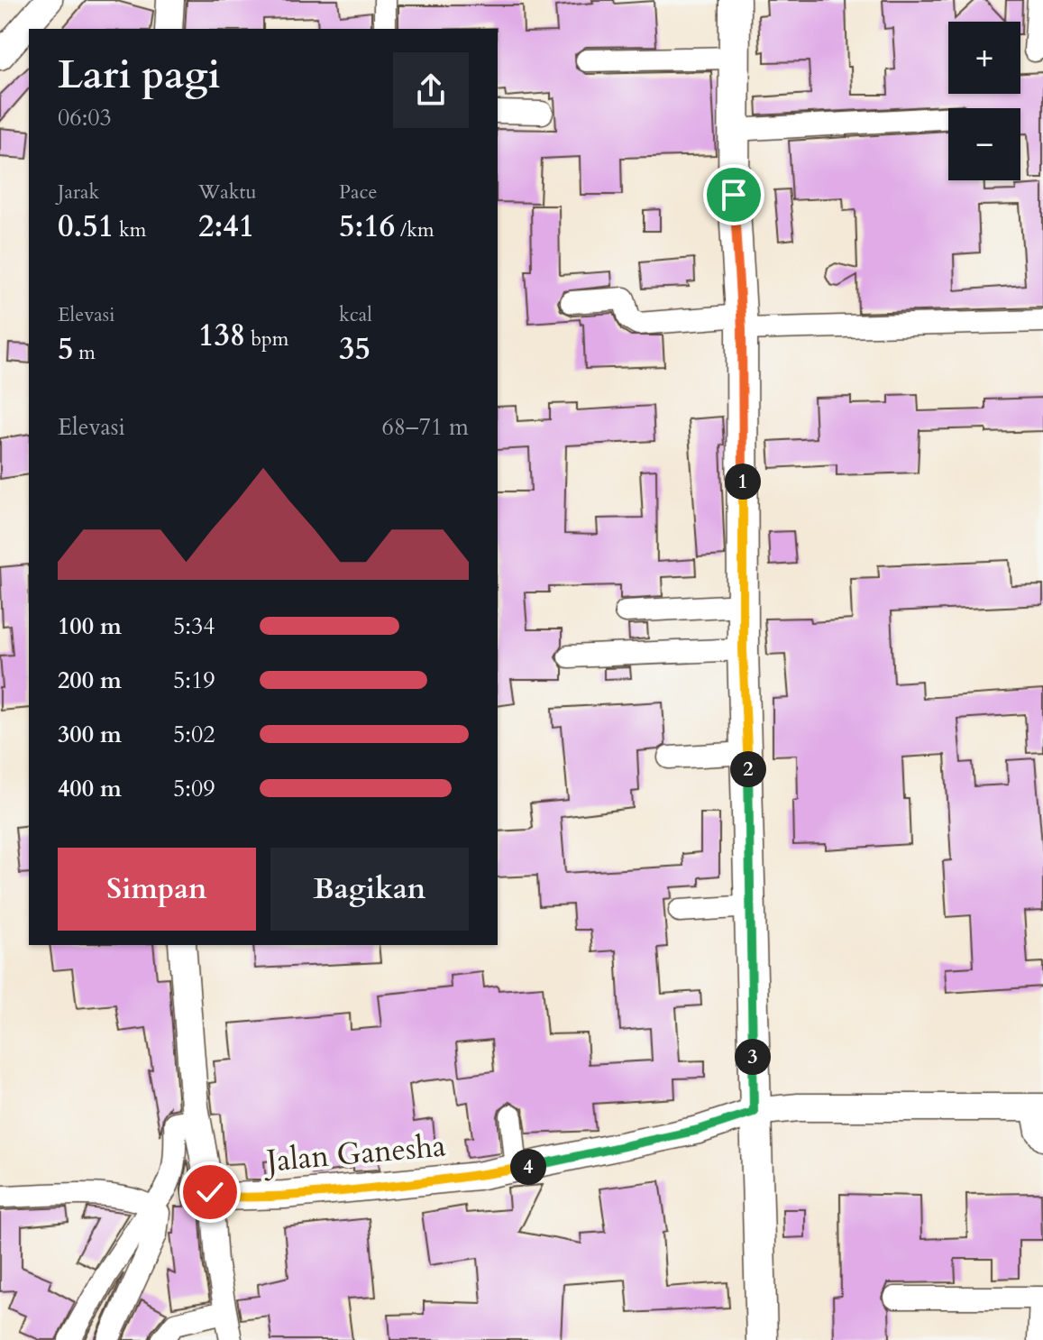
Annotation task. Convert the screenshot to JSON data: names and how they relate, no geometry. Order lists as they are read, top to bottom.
{
  "streets": {
    "street": ["Jalan Ganesha"]
  },
  "page": {
    "map_buttons": ["+", "−"],
    "heading": ["Lari pagi", "06:03"],
    "stats": [
      ["Jarak", "0.51 km"],
      ["Waktu", "2:41"],
      ["Pace", "5:16 /km"],
      ["Elevasi", "5 m"],
      ["138 bpm"],
      ["kcal", "35"]
    ],
    "chart": ["Elevasi", "68–71 m"],
    "pins": [
      "1",
      "2",
      "3",
      "4"
    ],
    "list": [
      {
        "name": "100 m",
        "note": "5:34"
      },
      {
        "name": "200 m",
        "note": "5:19"
      },
      {
        "name": "300 m",
        "note": "5:02"
      },
      {
        "name": "400 m",
        "note": "5:09"
      }
    ],
    "buttons": ["Simpan", "Bagikan"]
  }
}
